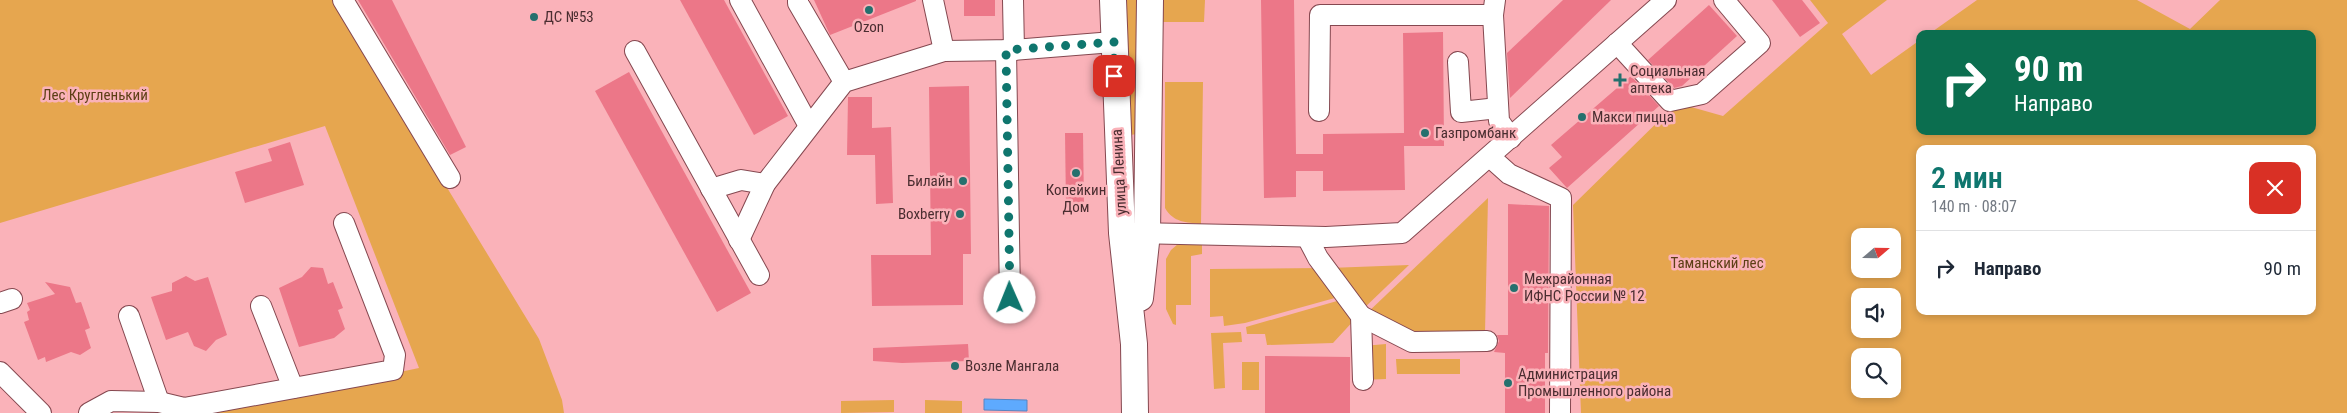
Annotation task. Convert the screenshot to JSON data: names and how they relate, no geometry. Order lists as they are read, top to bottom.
{
  "streets": {
    "main road": ["улица Ленина"]
  },
  "parks": ["Лес Кругленький", "Таманский лес"],
  "places": {
    "other": [
      "Ozon",
      "ДС №53",
      "Макси пицца",
      "Газпромбанк",
      "Копейкин Дом",
      "Билайн",
      "Boxberry",
      "Межрайонная ИФНС России № 12",
      "Возле Мангала",
      "Администрация Промышленного района"
    ],
    "health": ["Социальная аптека"]
  },
  "north": "right",
  "page": {
    "turn": ["90 m", "Направо"],
    "heading": ["2 мин", "140 m · 08:07"],
    "list": [
      {
        "name": "Направо",
        "value": "90 m"
      }
    ]
  }
}
